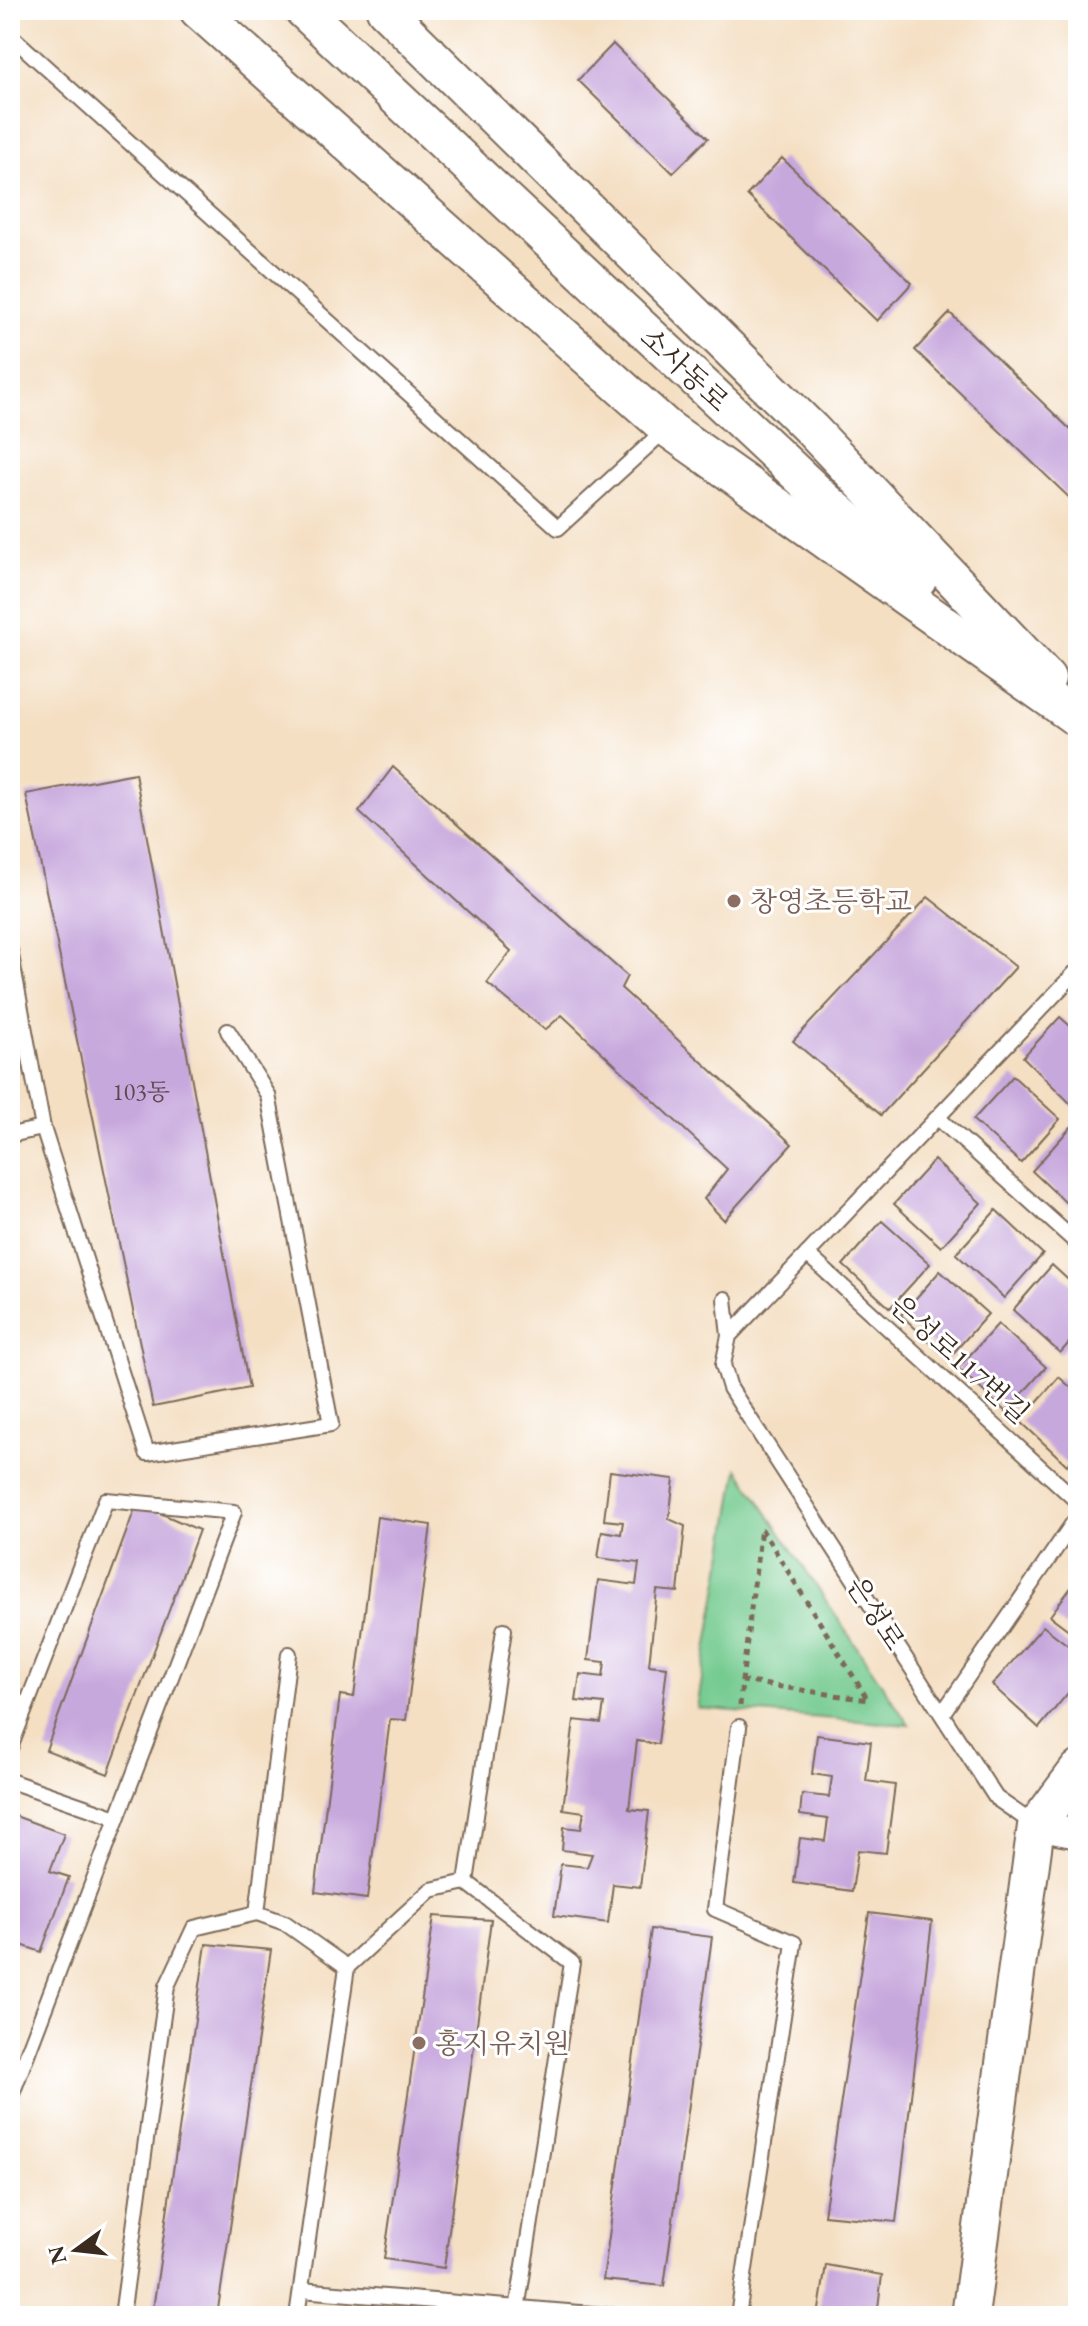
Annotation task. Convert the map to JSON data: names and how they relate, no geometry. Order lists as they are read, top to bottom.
{
  "streets": {
    "street": ["소사동로"],
    "lane": ["은성로117번길", "은성로"]
  },
  "places": ["창영초등학교", "홍지유치원"],
  "house_numbers": ["103동"],
  "north": "left"
}
